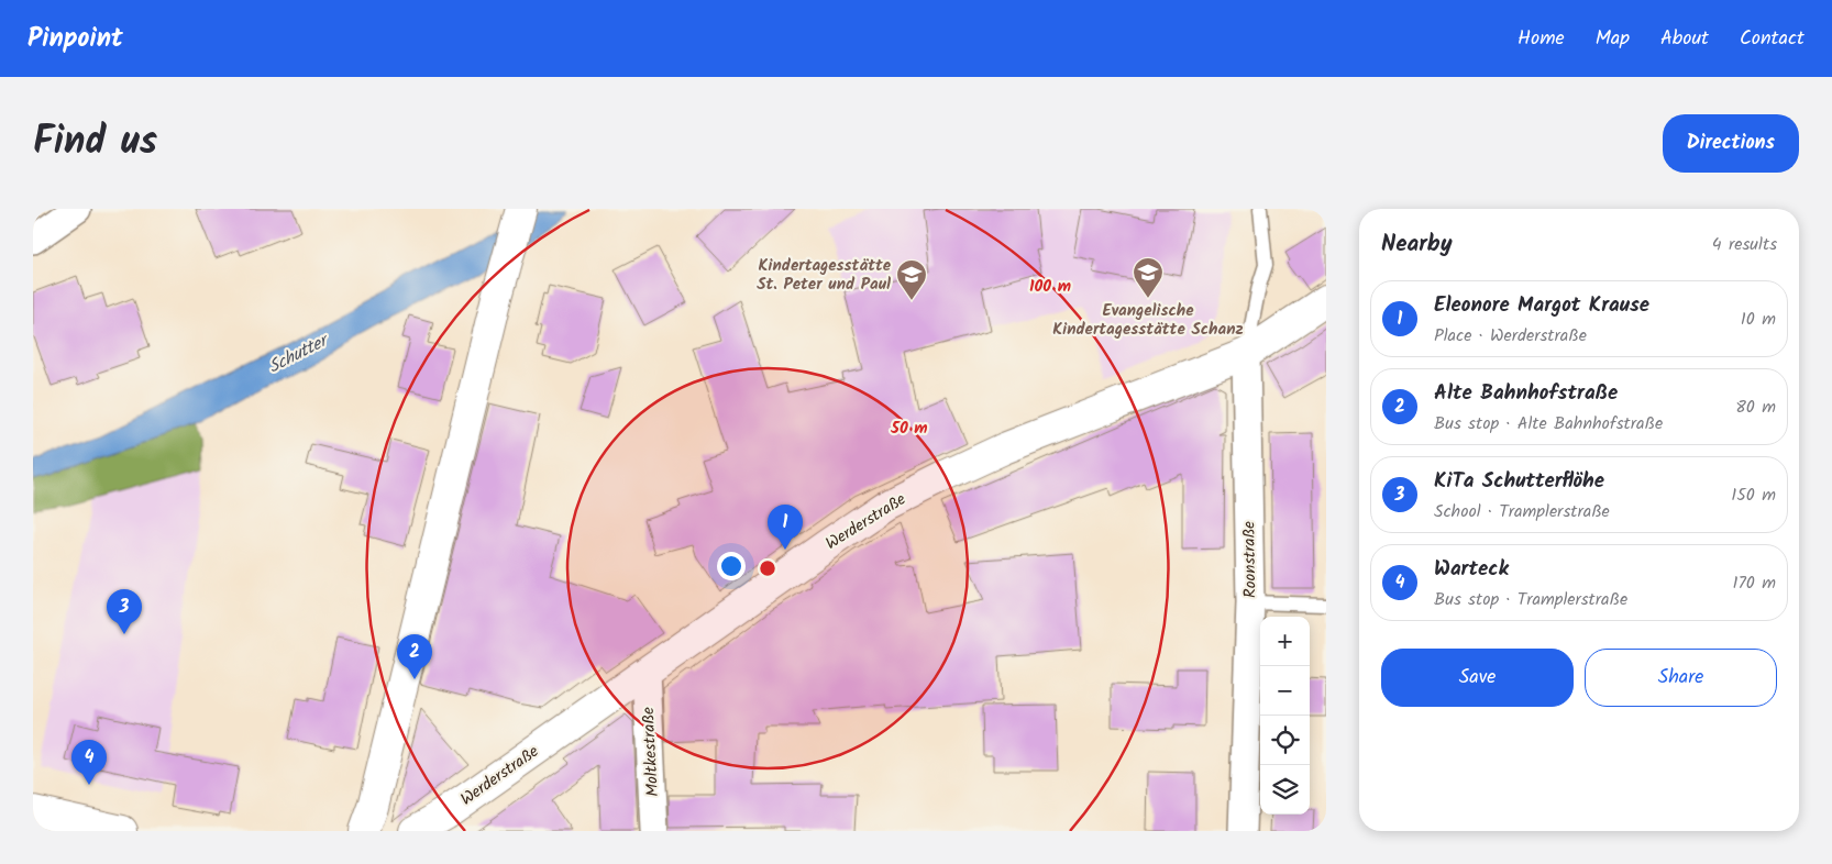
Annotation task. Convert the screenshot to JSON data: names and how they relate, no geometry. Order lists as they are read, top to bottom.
{
  "streets": {
    "street": ["Werderstraße", "Roonstraße", "Moltkestraße"]
  },
  "crossings": [
    ["Werderstraße", "Roonstraße"],
    ["Werderstraße", "Moltkestraße"]
  ],
  "water": ["Schutter"],
  "places": {
    "school or university": ["Evangelische Kindertagesstätte Schanz", "Kindertagesstätte St. Peter und Paul"]
  },
  "page": {
    "header": "Pinpoint",
    "nav": [
      "Home",
      "Map",
      "About",
      "Contact"
    ],
    "title": "Find us",
    "buttons": [
      "Directions",
      ["Save", "Share"]
    ],
    "heading": ["Nearby", "4 results"],
    "list": [
      {
        "mark": "1",
        "name": "Eleonore Margot Krause",
        "note": "Place · Werderstraße",
        "value": "10 m"
      },
      {
        "mark": "2",
        "name": "Alte Bahnhofstraße",
        "note": "Bus stop · Alte Bahnhofstraße",
        "value": "80 m"
      },
      {
        "mark": "3",
        "name": "KiTa Schutterflöhe",
        "note": "School · Tramplerstraße",
        "value": "150 m"
      },
      {
        "mark": "4",
        "name": "Warteck",
        "note": "Bus stop · Tramplerstraße",
        "value": "170 m"
      }
    ],
    "pins": [
      "1",
      "3",
      "2",
      "4"
    ],
    "map_buttons": ["+", "−"]
  },
  "rings": ["100 m", "50 m"]
}
